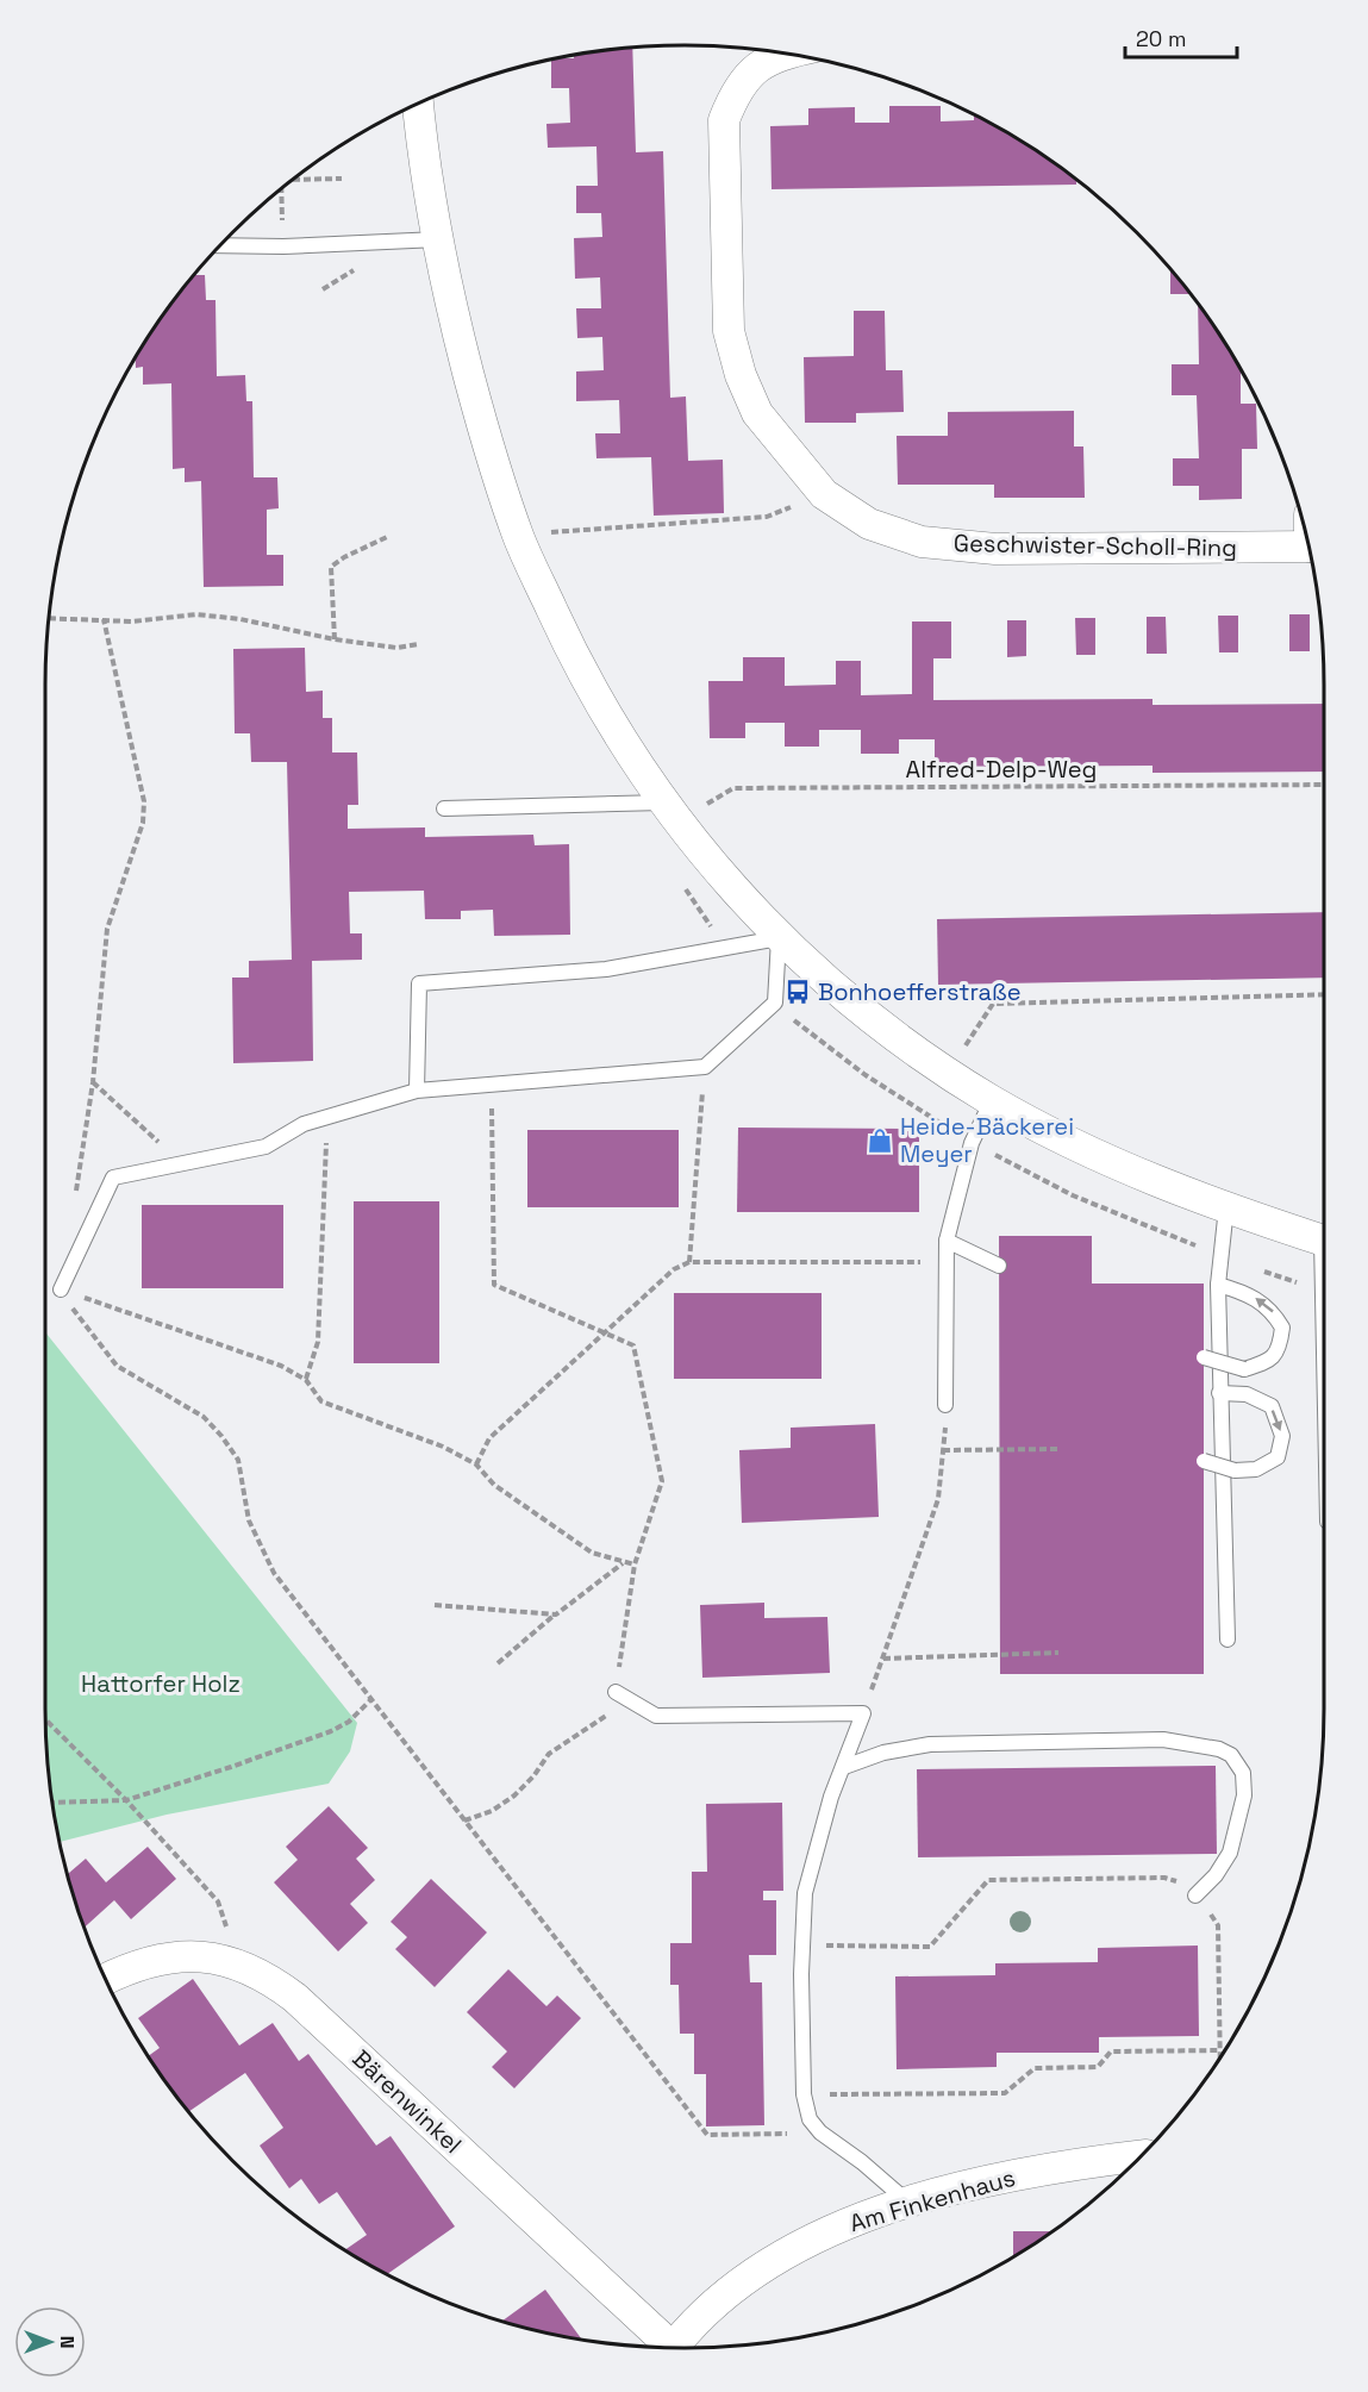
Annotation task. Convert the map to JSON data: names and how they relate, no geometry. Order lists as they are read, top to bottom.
{
  "streets": {
    "street": ["Geschwister-Scholl-Ring", "Bärenwinkel", "Am Finkenhaus"],
    "path": ["Alfred-Delp-Weg"]
  },
  "parks": ["Hattorfer Holz"],
  "places": {
    "bus stop": ["Bonhoefferstraße"],
    "shop": ["Heide-Bäckerei Meyer"]
  },
  "scale_bar": "20 m",
  "north": "right"
}
